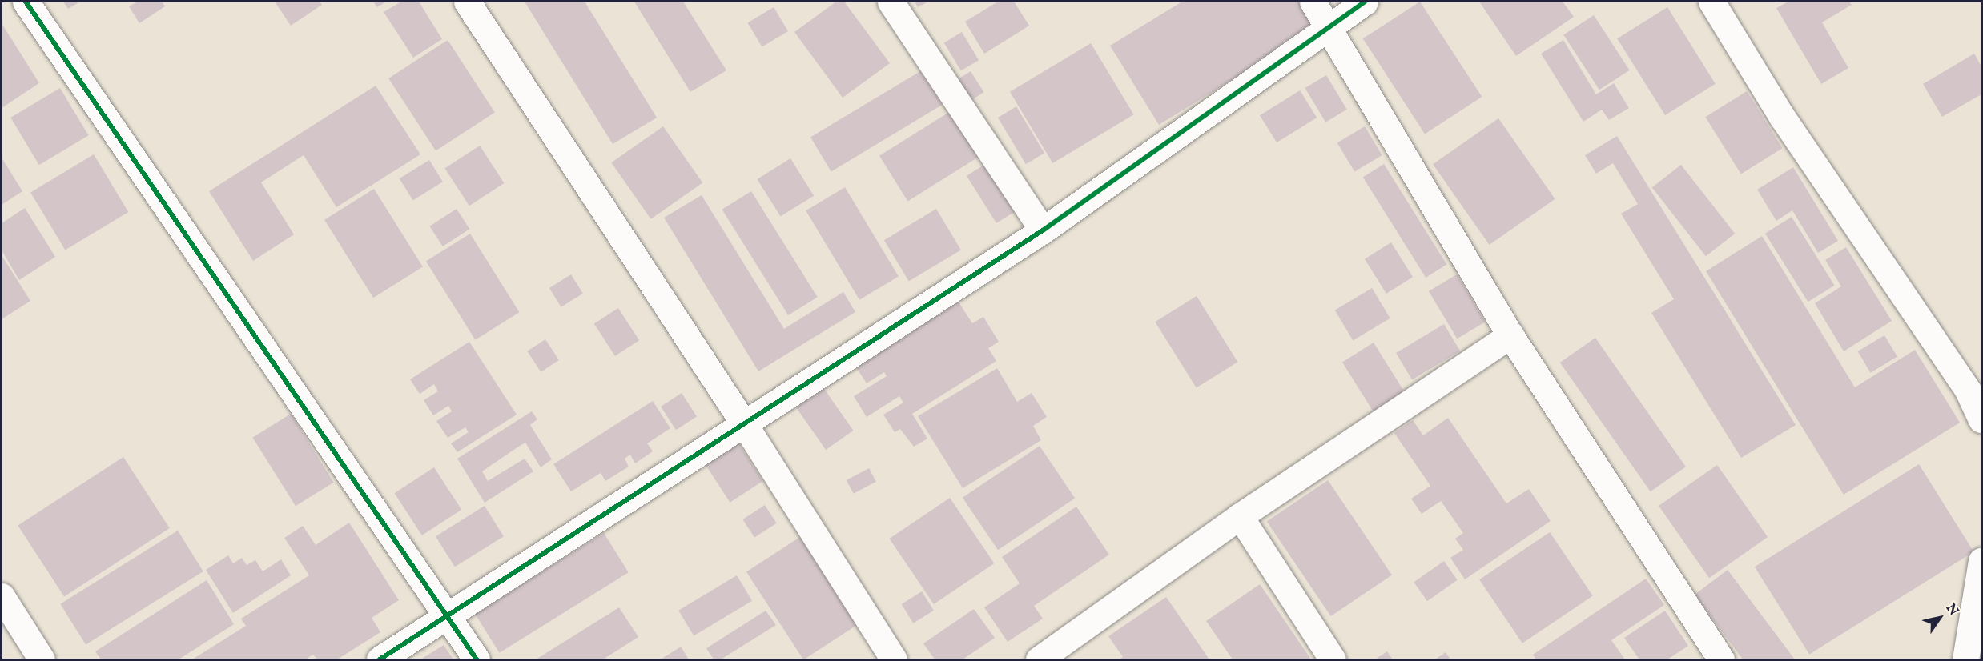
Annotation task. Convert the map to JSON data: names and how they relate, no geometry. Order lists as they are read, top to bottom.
{
  "north": "top right"
}
